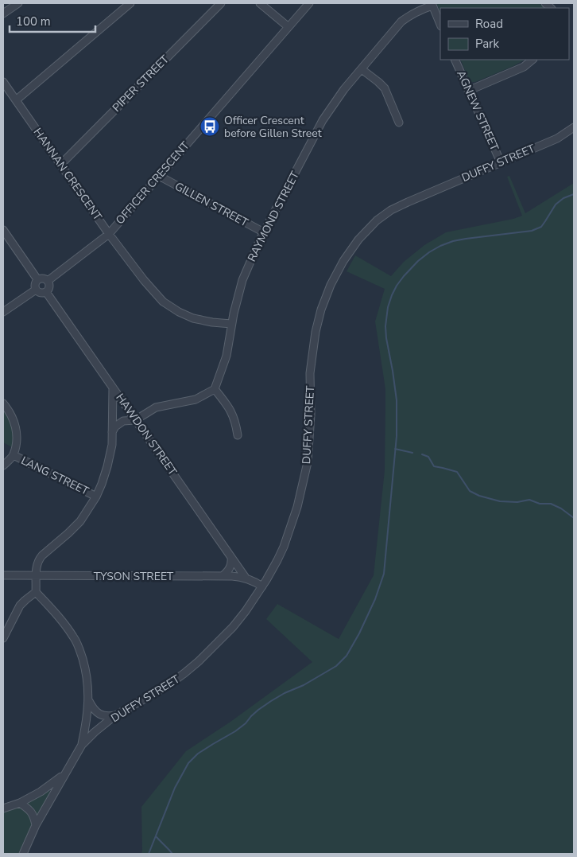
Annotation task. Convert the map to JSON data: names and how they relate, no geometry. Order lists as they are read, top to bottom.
{
  "streets": {
    "street": [
      "PIPER STREET",
      "AGNEW STREET",
      "DUFFY STREET",
      "HANNAN CRESCENT",
      "OFFICER CRESCENT",
      "GILLEN STREET",
      "RAYMOND STREET",
      "HAWDON STREET",
      "LANG STREET",
      "TYSON STREET"
    ]
  },
  "crossings": [
    ["PIPER STREET", "HANNAN CRESCENT"],
    ["AGNEW STREET", "DUFFY STREET"],
    ["DUFFY STREET", "TYSON STREET"],
    ["HANNAN CRESCENT", "OFFICER CRESCENT"],
    ["HANNAN CRESCENT", "RAYMOND STREET"],
    ["OFFICER CRESCENT", "GILLEN STREET"],
    ["OFFICER CRESCENT", "HAWDON STREET"],
    ["GILLEN STREET", "RAYMOND STREET"],
    ["HAWDON STREET", "TYSON STREET"]
  ],
  "places": {
    "bus stop": ["Officer Crescent before Gillen Street"]
  },
  "legend": ["Road", "Park"],
  "scale_bar": "100 m"
}
